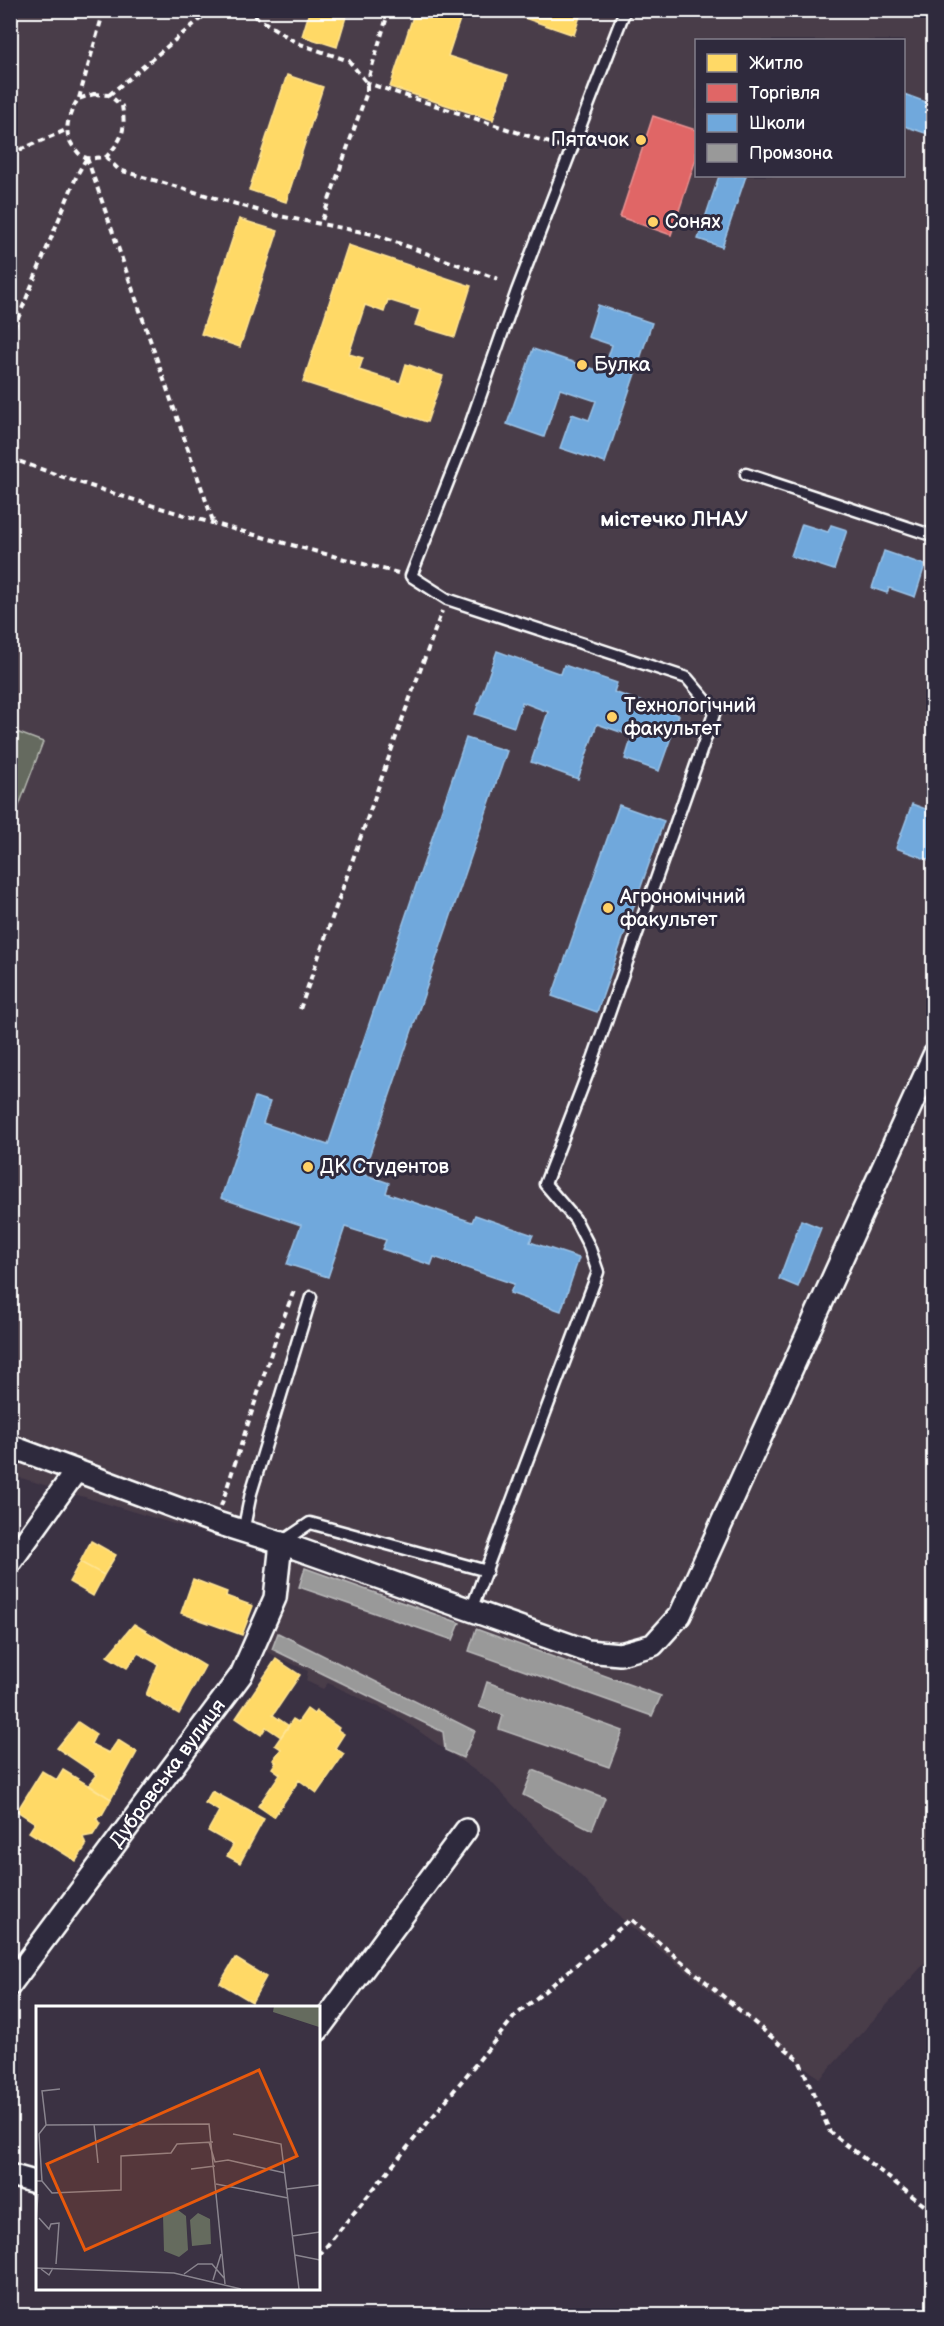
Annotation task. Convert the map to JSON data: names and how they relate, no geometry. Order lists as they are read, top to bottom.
{
  "streets": {
    "street": ["Дубровська вулиця"]
  },
  "districts": ["містечко ЛНАУ"],
  "places": [
    "Пятачок",
    "Сонях",
    "Булка",
    "Технологічний факультет",
    "Агрономічний факультет",
    "ДК Студентов"
  ],
  "legend": [
    "Житло",
    "Торгівля",
    "Школи",
    "Промзона"
  ]
}
